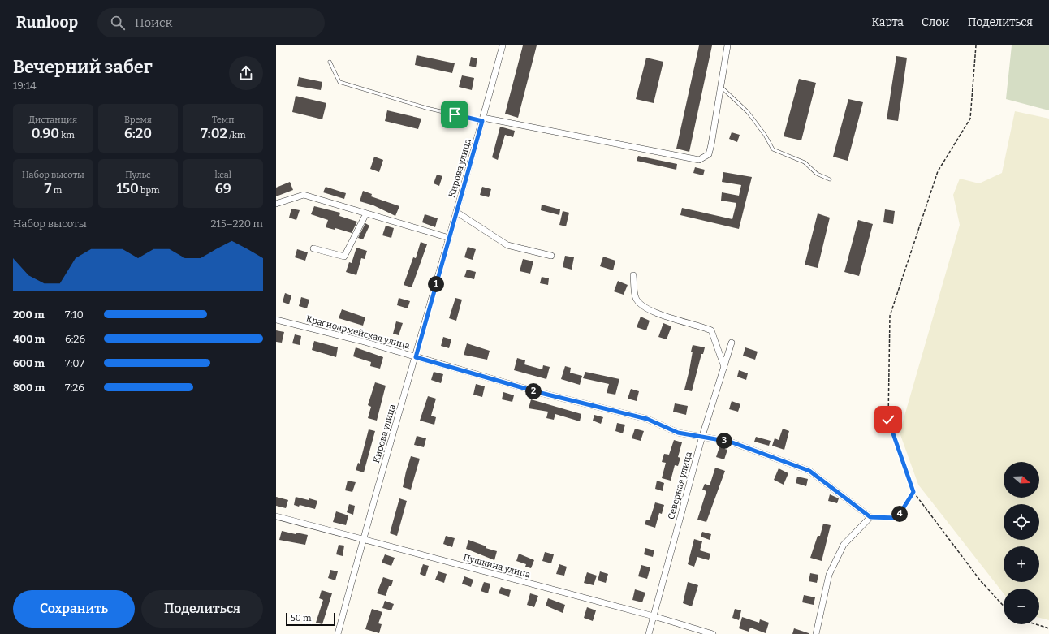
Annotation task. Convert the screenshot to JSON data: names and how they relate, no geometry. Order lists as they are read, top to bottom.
{
  "streets": {
    "street": [
      "Кирова улица",
      "Красноармейская улица",
      "Северная улица",
      "Пушкина улица"
    ]
  },
  "crossings": [
    ["Кирова улица", "Красноармейская улица"],
    ["Кирова улица", "Пушкина улица"],
    ["Красноармейская улица", "Северная улица"],
    ["Северная улица", "Пушкина улица"]
  ],
  "scale_bar": "50 m",
  "north": "right",
  "page": {
    "header": "Runloop",
    "search": "Поиск",
    "nav": ["Карта", "Слои", "Поделиться"],
    "heading": ["Вечерний забег", "19:14"],
    "stats": [
      ["Дистанция", "0.90 km"],
      ["Время", "6:20"],
      ["Темп", "7:02 /km"],
      ["Набор высоты", "7 m"],
      ["Пульс", "150 bpm"],
      ["kcal", "69"]
    ],
    "chart": ["Набор высоты", "215–220 m"],
    "pins": [
      "1",
      "2",
      "3",
      "4"
    ],
    "list": [
      {
        "name": "200 m",
        "note": "7:10"
      },
      {
        "name": "400 m",
        "note": "6:26"
      },
      {
        "name": "600 m",
        "note": "7:07"
      },
      {
        "name": "800 m",
        "note": "7:26"
      }
    ],
    "map_buttons": ["+", "−"],
    "buttons": ["Сохранить", "Поделиться"],
    "scale": "50 m"
  }
}
